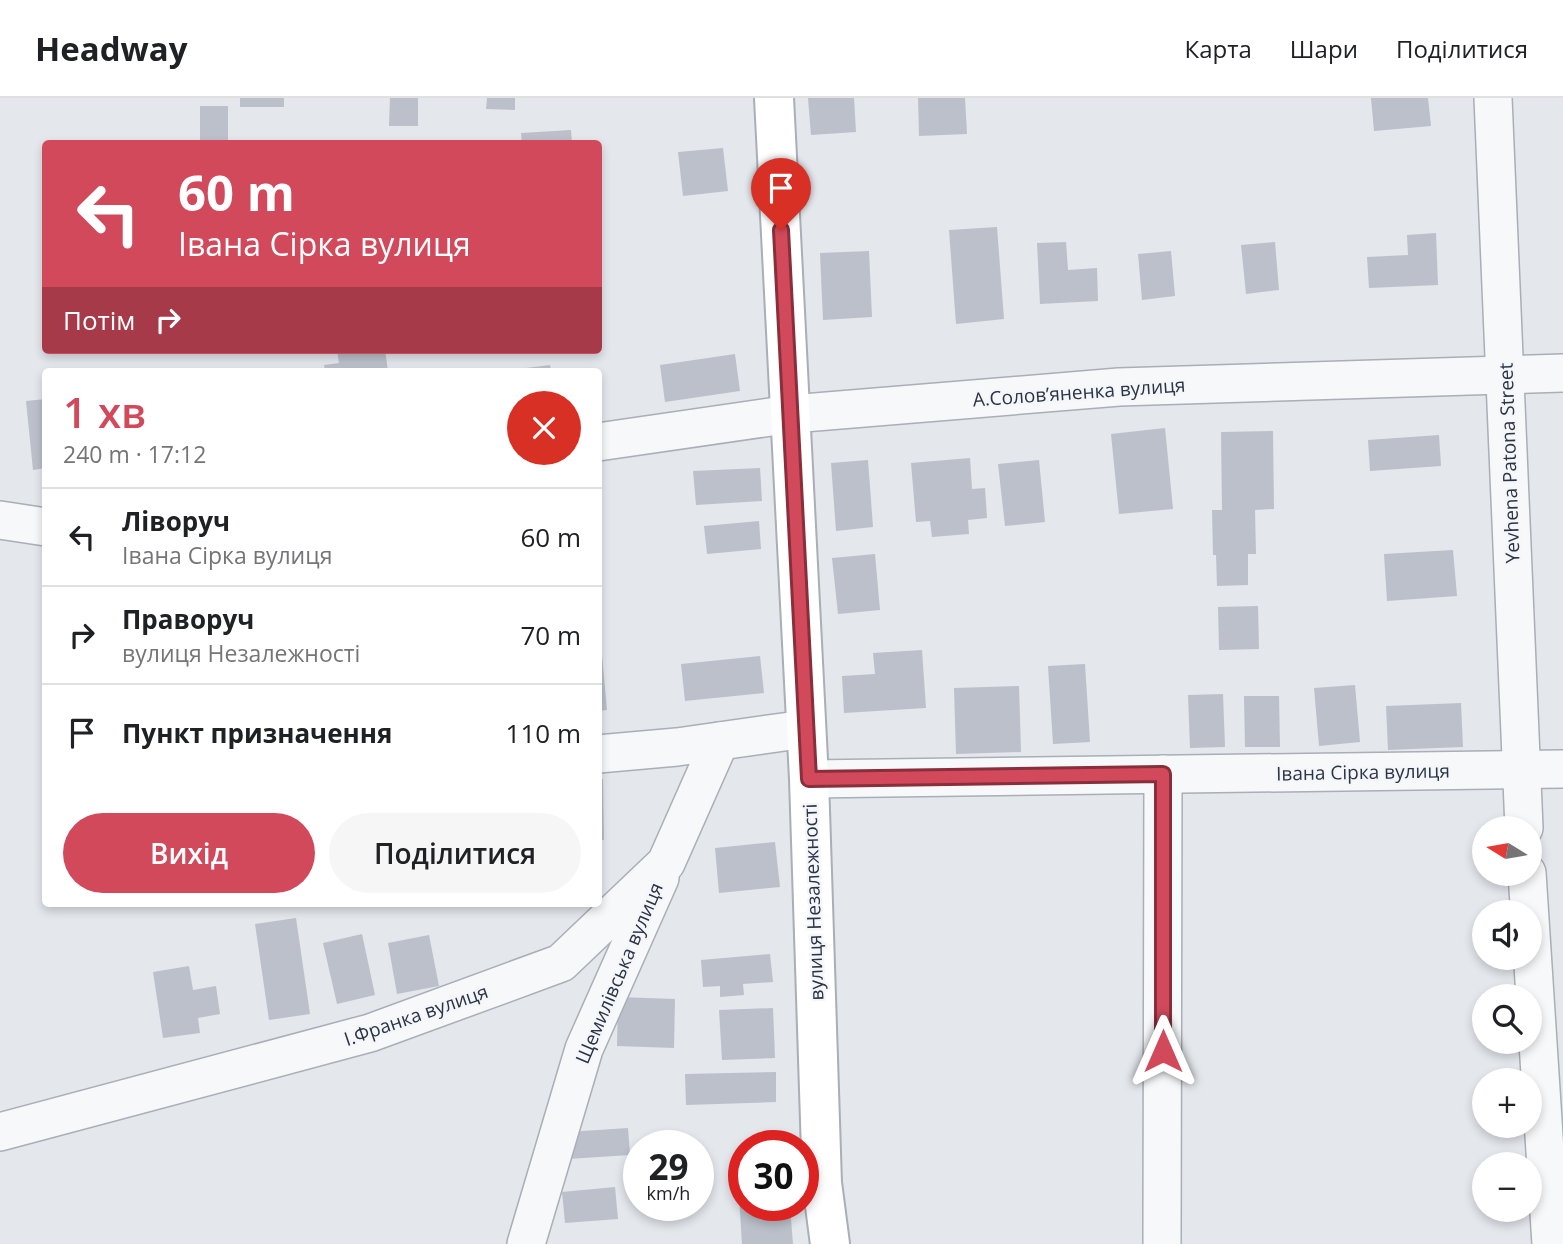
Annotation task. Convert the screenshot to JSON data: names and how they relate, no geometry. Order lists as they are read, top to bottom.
{
  "streets": {
    "street": [
      "А.Солов’яненка вулиця",
      "Yevhena Patona Street",
      "Івана Сірка вулиця",
      "вулиця Незалежності",
      "Щемилівська вулиця",
      "І.Франка вулиця"
    ]
  },
  "crossings": [
    ["А.Солов’яненка вулиця", "Yevhena Patona Street"],
    ["А.Солов’яненка вулиця", "вулиця Незалежності"],
    ["Yevhena Patona Street", "Івана Сірка вулиця"],
    ["Івана Сірка вулиця", "вулиця Незалежності"],
    ["Щемилівська вулиця", "І.Франка вулиця"]
  ],
  "north": "left",
  "page": {
    "header": "Headway",
    "nav": ["Карта", "Шари", "Поділитися"],
    "turn": ["60 m", "Івана Сірка вулиця"],
    "then": "Потім",
    "heading": ["1 хв", "240 m · 17:12"],
    "list": [
      {
        "name": "Ліворуч",
        "note": "Івана Сірка вулиця",
        "value": "60 m"
      },
      {
        "name": "Праворуч",
        "note": "вулиця Незалежності",
        "value": "70 m"
      },
      {
        "name": "Пункт призначення",
        "value": "110 m"
      }
    ],
    "buttons": ["Вихід", "Поділитися"],
    "map_buttons": ["+", "−"],
    "speed": "29 km/h",
    "limit": "30"
  }
}
